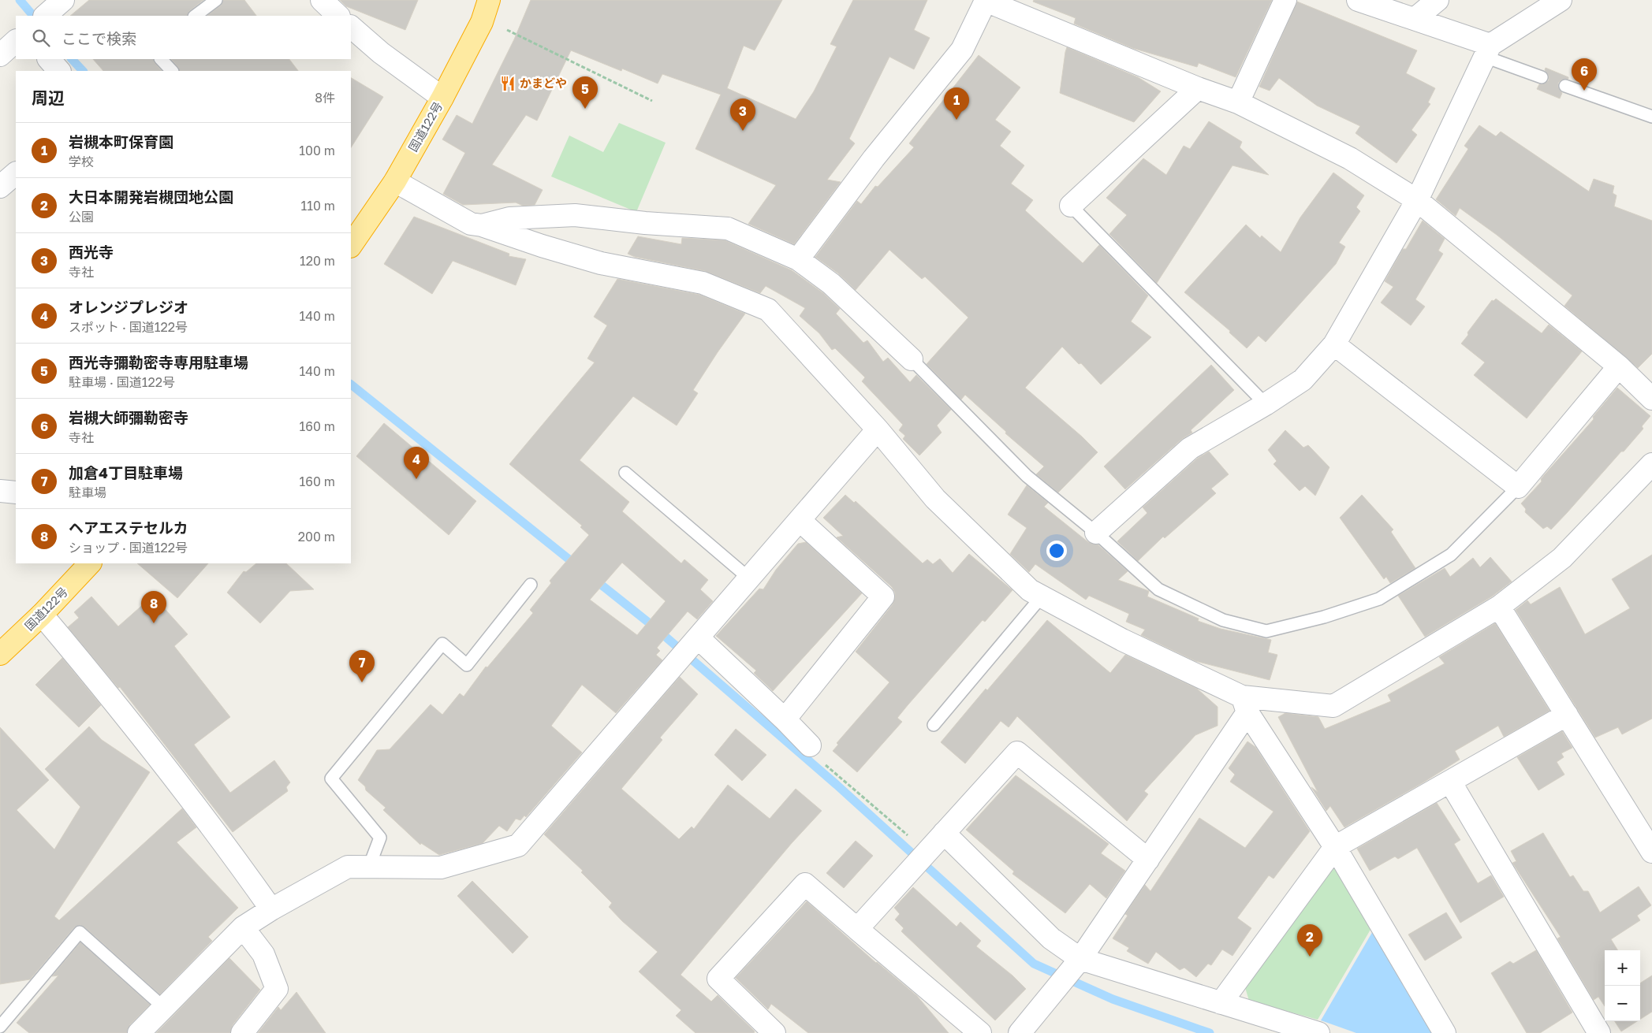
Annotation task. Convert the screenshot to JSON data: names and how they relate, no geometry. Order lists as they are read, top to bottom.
{
  "streets": {
    "highway": ["国道122号"]
  },
  "places": {
    "restaurant": ["かまどや"]
  },
  "page": {
    "search": "ここで検索",
    "pins": [
      "6",
      "5",
      "1",
      "3",
      "4",
      "8",
      "7",
      "2"
    ],
    "heading": ["周辺", "8件"],
    "list": [
      {
        "mark": "1",
        "name": "岩槻本町保育園",
        "note": "学校",
        "value": "100 m"
      },
      {
        "mark": "2",
        "name": "大日本開発岩槻団地公園",
        "note": "公園",
        "value": "110 m"
      },
      {
        "mark": "3",
        "name": "西光寺",
        "note": "寺社",
        "value": "120 m"
      },
      {
        "mark": "4",
        "name": "オレンジプレジオ",
        "note": "スポット · 国道122号",
        "value": "140 m"
      },
      {
        "mark": "5",
        "name": "西光寺彌勒密寺専用駐車場",
        "note": "駐車場 · 国道122号",
        "value": "140 m"
      },
      {
        "mark": "6",
        "name": "岩槻大師彌勒密寺",
        "note": "寺社",
        "value": "160 m"
      },
      {
        "mark": "7",
        "name": "加倉4丁目駐車場",
        "note": "駐車場",
        "value": "160 m"
      },
      {
        "mark": "8",
        "name": "ヘアエステセルカ",
        "note": "ショップ · 国道122号",
        "value": "200 m"
      }
    ],
    "map_buttons": ["+", "−"]
  }
}
